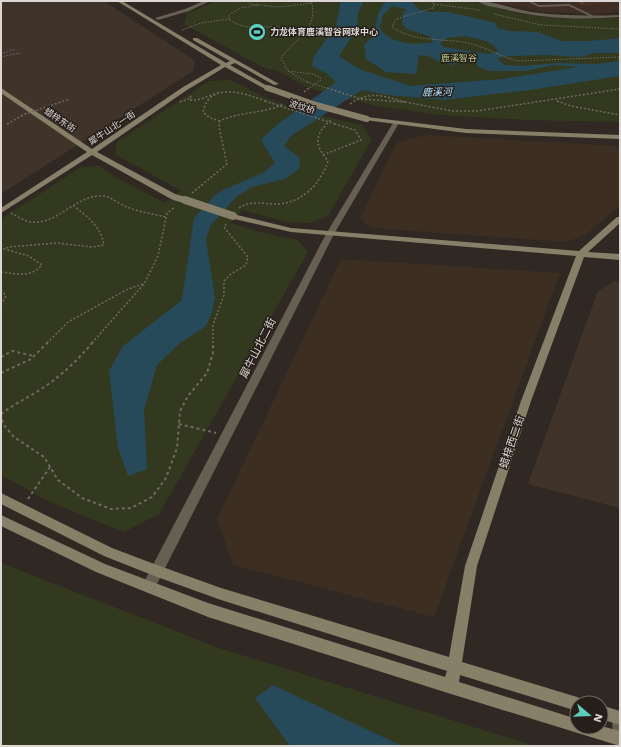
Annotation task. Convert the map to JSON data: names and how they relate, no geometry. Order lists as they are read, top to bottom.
{
  "streets": {
    "street": [
      "蜡梓东街",
      "犀牛山北一街",
      "犀牛山北二街",
      "蜡梓西二街"
    ],
    "path": ["波纹桥"]
  },
  "crossings": [
    ["蜡梓东街", "犀牛山北一街"],
    ["蜡梓东街", "犀牛山北二街"],
    ["蜡梓东街", "蜡梓西二街"]
  ],
  "water": ["鹿溪河"],
  "parks": ["鹿溪智谷"],
  "places": {
    "sports": ["力龙体育鹿溪智谷网球中心"]
  },
  "north": "right"
}
